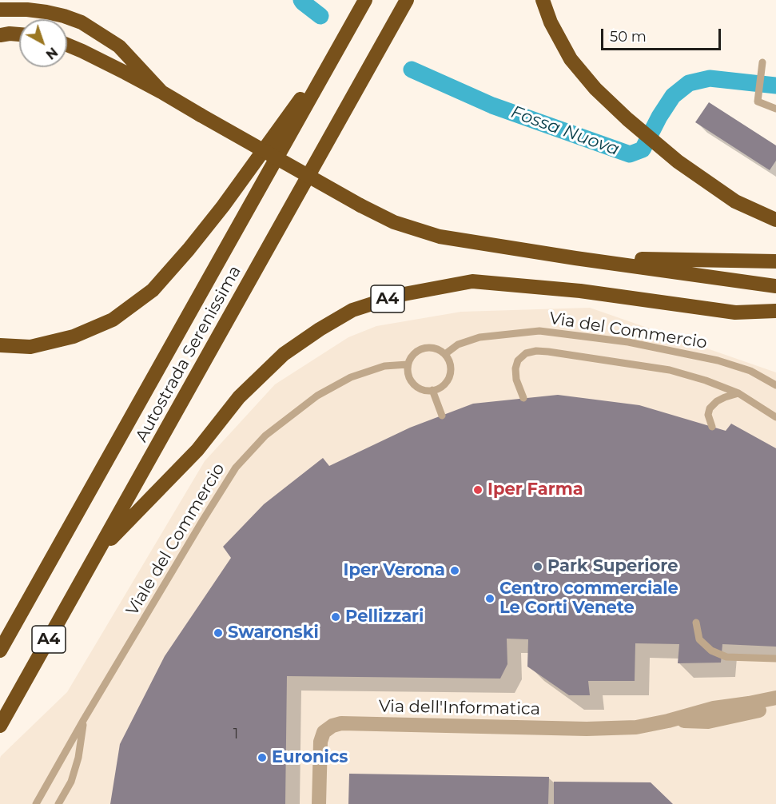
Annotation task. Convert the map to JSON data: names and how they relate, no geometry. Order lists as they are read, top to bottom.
{
  "streets": {
    "highway": ["A4", "Autostrada Serenissima"],
    "street": ["Via dell'Informatica"],
    "lane": ["Via del Commercio", "Viale del Commercio"]
  },
  "crossings": [
    ["A4", "Autostrada Serenissima"],
    ["Via del Commercio", "Viale del Commercio"]
  ],
  "water": ["Fossa Nuova"],
  "places": [
    "Iper Farma",
    "Park Superiore",
    "Iper Verona",
    "Centro commerciale Le Corti Venete",
    "Pellizzari",
    "Swaronski",
    "Euronics"
  ],
  "house_numbers": ["1"],
  "scale_bar": "50 m",
  "north": "bottom right"
}
